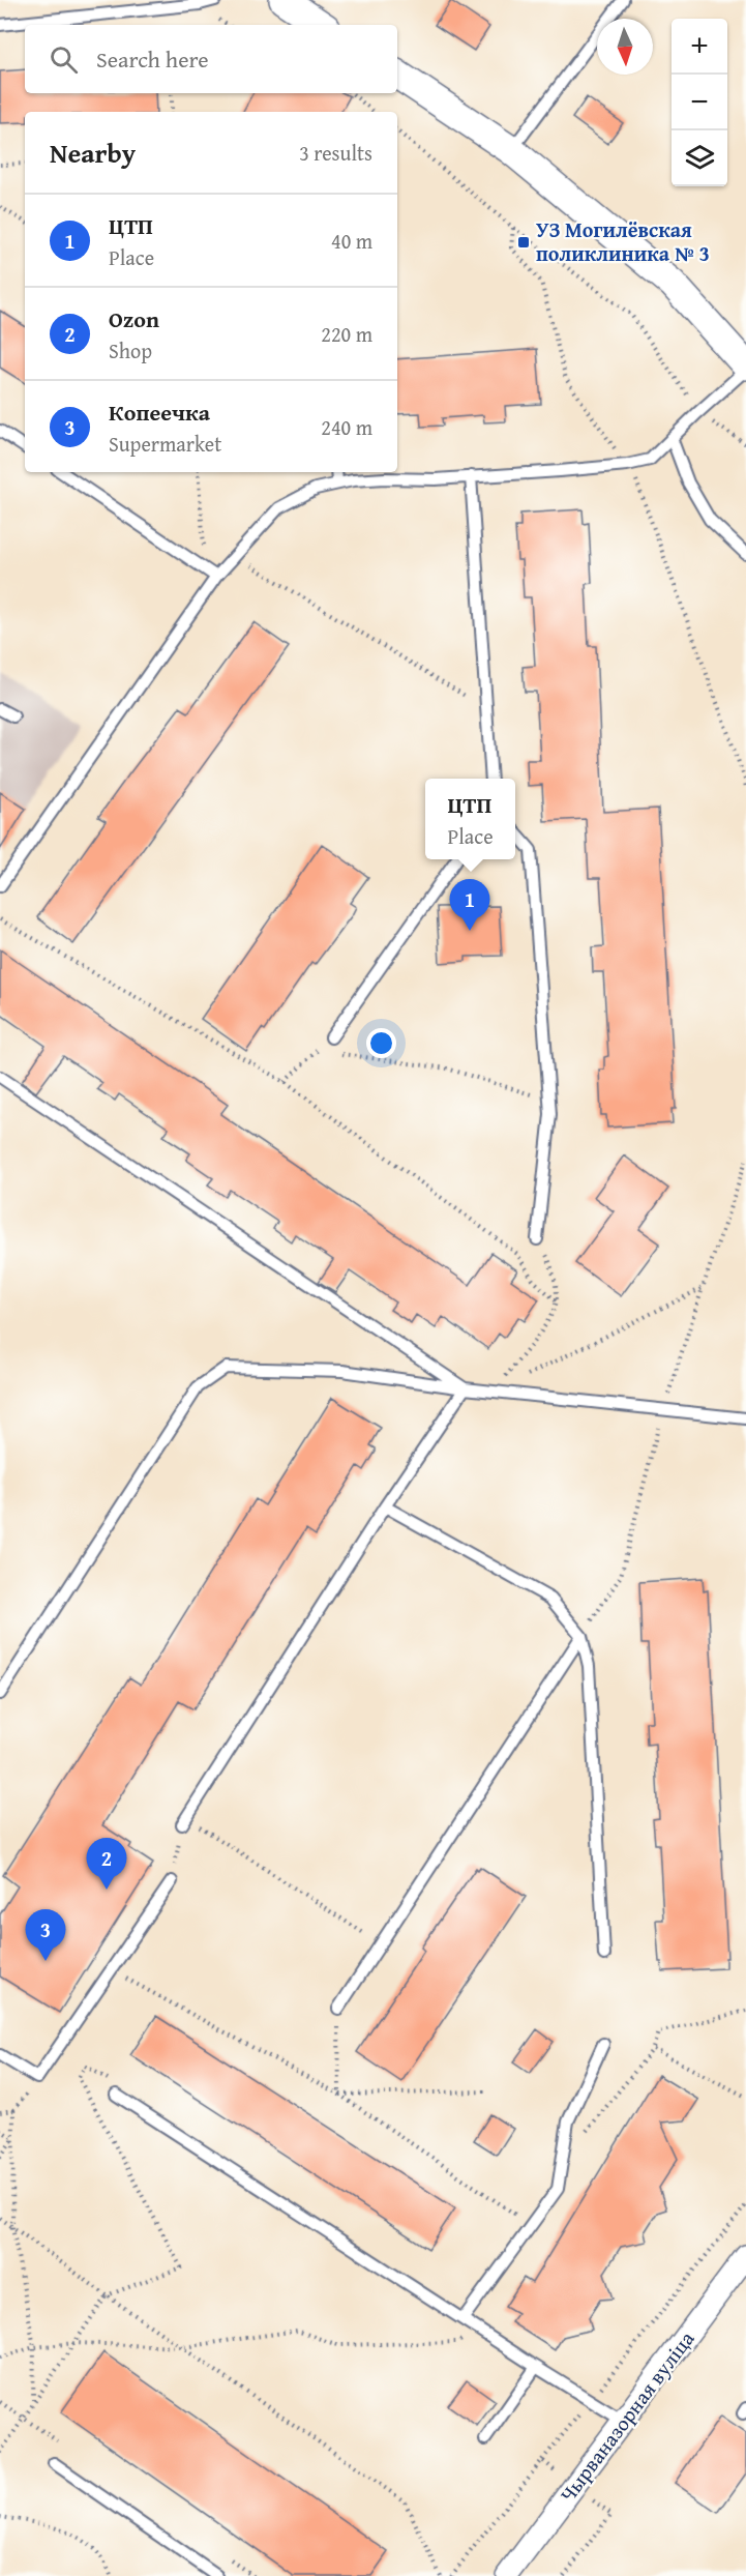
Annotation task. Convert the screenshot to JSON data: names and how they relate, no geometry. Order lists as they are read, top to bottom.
{
  "streets": {
    "street": ["Чырваназорная вуліца"]
  },
  "places": {
    "transit": ["УЗ Могилёвская поликлиника № 3"]
  },
  "north": "bottom",
  "page": {
    "map_buttons": ["+", "−"],
    "search": "Search here",
    "heading": ["Nearby", "3 results"],
    "list": [
      {
        "mark": "1",
        "name": "ЦТП",
        "note": "Place",
        "value": "40 m"
      },
      {
        "mark": "2",
        "name": "Ozon",
        "note": "Shop",
        "value": "220 m"
      },
      {
        "mark": "3",
        "name": "Копеечка",
        "note": "Supermarket",
        "value": "240 m"
      }
    ],
    "popup": ["ЦТП", "Place"],
    "pins": ["1", "2", "3"]
  }
}
